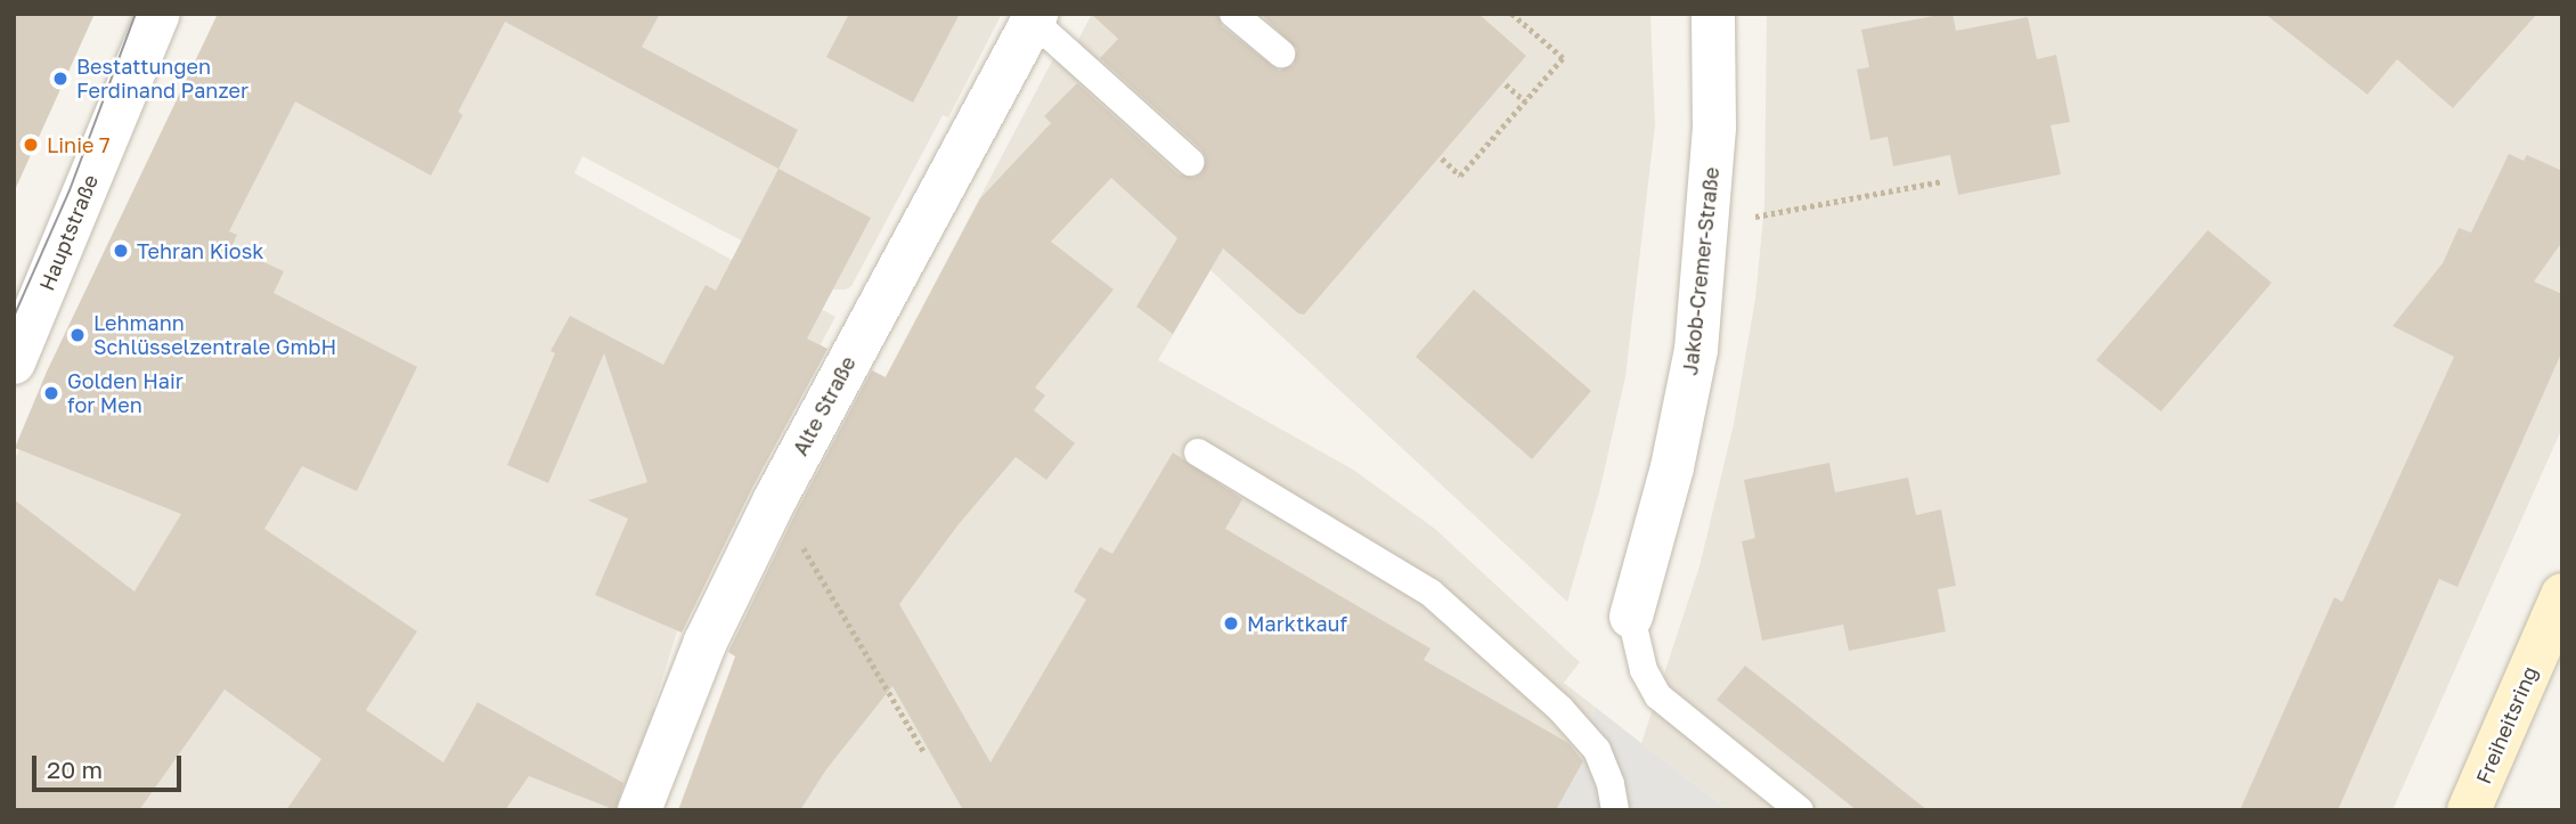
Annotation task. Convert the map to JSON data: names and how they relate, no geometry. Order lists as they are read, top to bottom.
{
  "streets": {
    "main road": ["Freiheitsring"],
    "street": ["Hauptstraße", "Jakob-Cremer-Straße", "Alte Straße"]
  },
  "places": [
    "Bestattungen Ferdinand Panzer",
    "Linie 7",
    "Tehran Kiosk",
    "Lehmann Schlüsselzentrale GmbH",
    "Golden Hair for Men",
    "Marktkauf"
  ],
  "scale_bar": "20 m"
}
